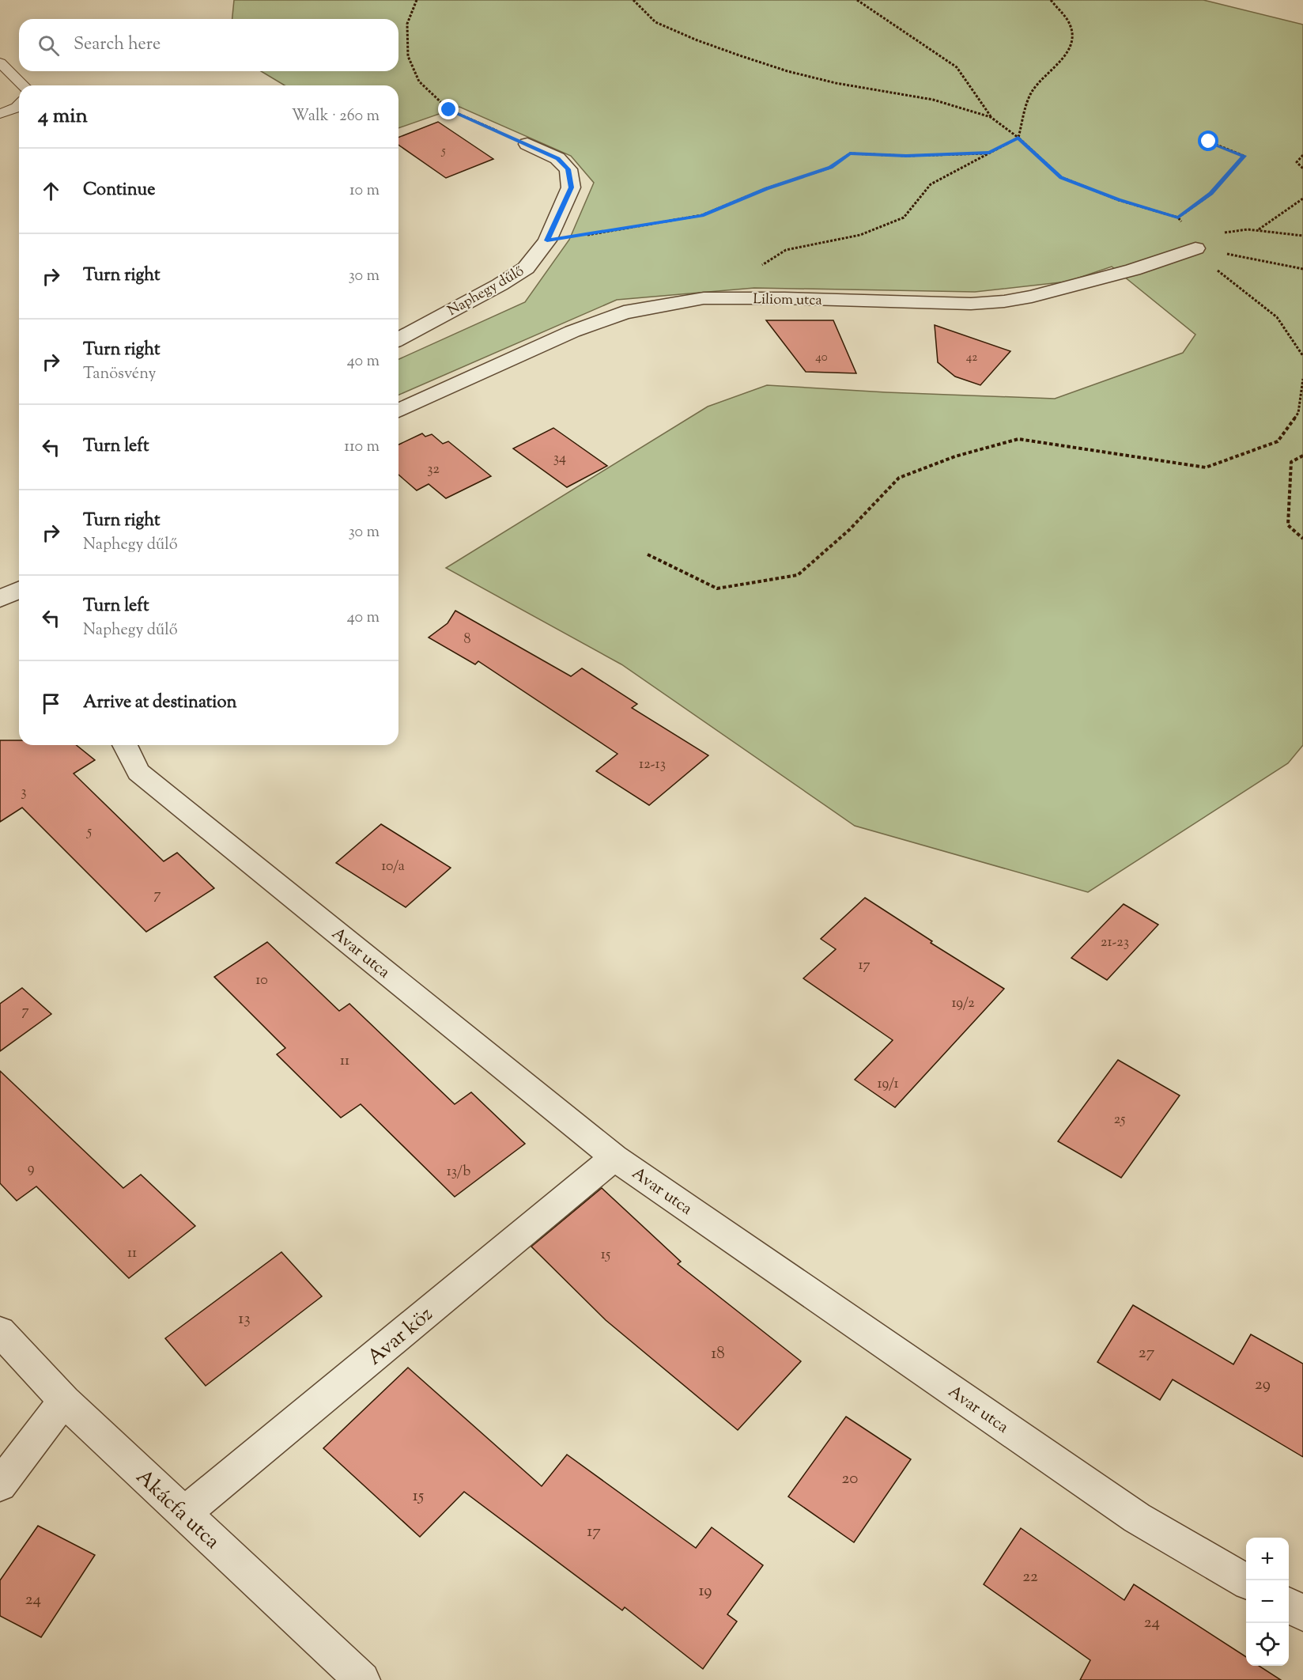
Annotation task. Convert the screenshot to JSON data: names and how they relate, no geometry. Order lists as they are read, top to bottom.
{
  "streets": {
    "street": [
      "Naphegy dűlő",
      "Liliom utca",
      "Avar utca",
      "Avar köz",
      "Akácfa utca"
    ]
  },
  "crossings": [
    ["Avar utca", "Avar köz"],
    ["Avar köz", "Akácfa utca"]
  ],
  "house_numbers": [
    "5",
    "40",
    "42",
    "34",
    "32",
    "8",
    "12-13",
    "3",
    "5",
    "10/a",
    "7",
    "21-23",
    "17",
    "10",
    "19/2",
    "7",
    "11",
    "19/1",
    "25",
    "9",
    "13/b",
    "11",
    "15",
    "13",
    "27",
    "18",
    "29",
    "20",
    "15",
    "17",
    "22",
    "19",
    "24",
    "24"
  ],
  "page": {
    "search": "Search here",
    "heading": ["4 min", "Walk · 260 m"],
    "list": [
      ["Continue", "10 m"],
      ["Turn right", "30 m"],
      ["Turn right", "Tanösvény", "40 m"],
      ["Turn left", "110 m"],
      ["Turn right", "Naphegy dűlő", "30 m"],
      ["Turn left", "Naphegy dűlő", "40 m"],
      "Arrive at destination"
    ],
    "map_buttons": ["+", "−"]
  }
}
